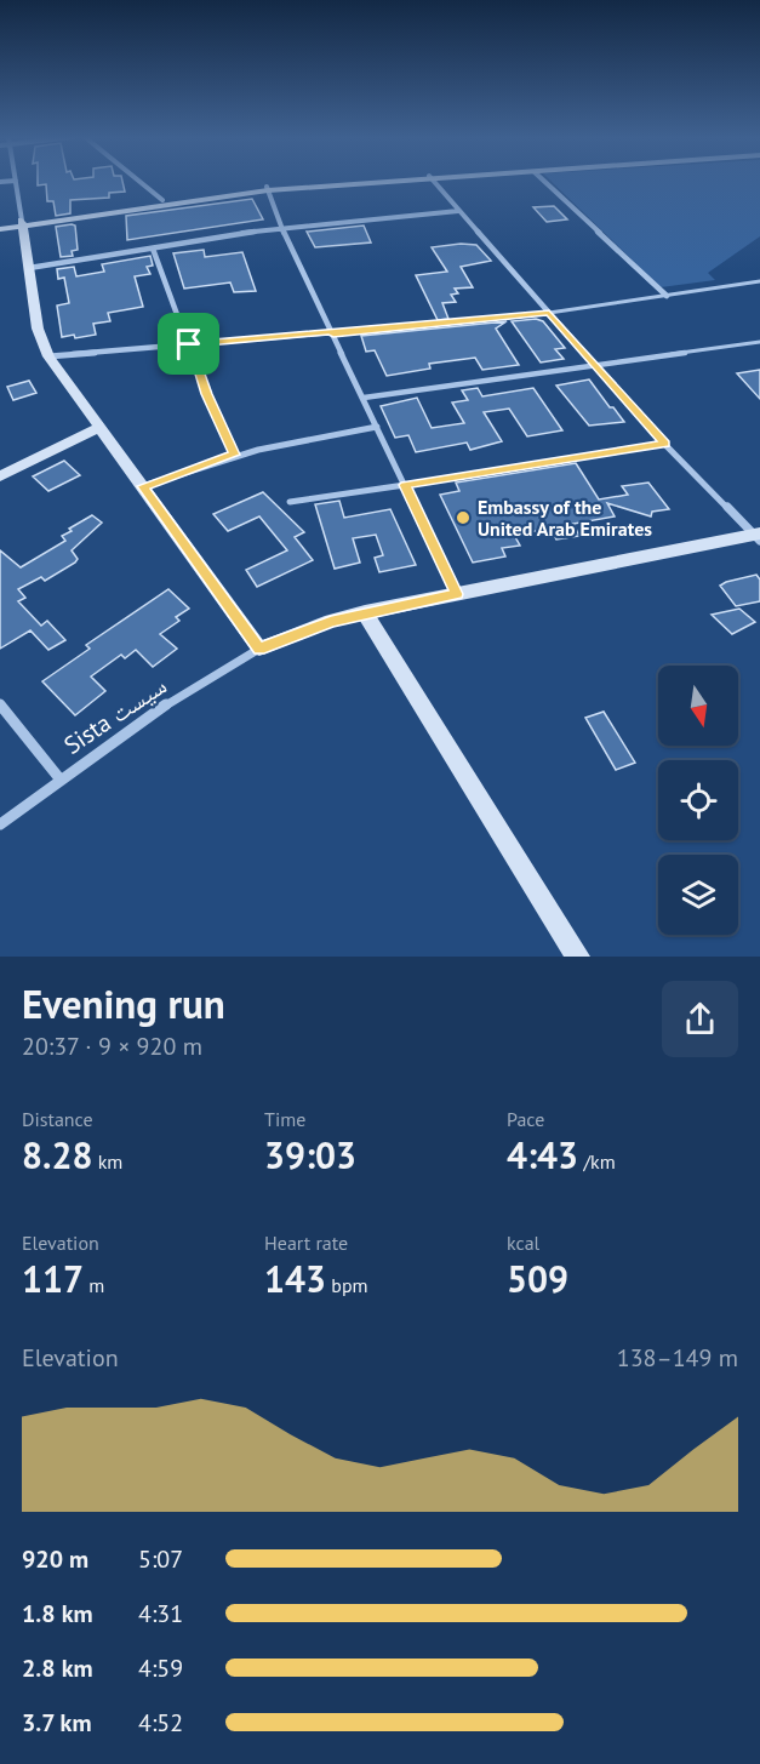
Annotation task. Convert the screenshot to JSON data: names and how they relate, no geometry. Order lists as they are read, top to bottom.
{
  "streets": {
    "street": ["Sista سيست"]
  },
  "places": ["Embassy of the United Arab Emirates"],
  "north": "bottom",
  "page": {
    "heading": ["Evening run", "20:37 · 9 × 920 m"],
    "stats": [
      ["Distance", "8.28 km"],
      ["Time", "39:03"],
      ["Pace", "4:43 /km"],
      ["Elevation", "117 m"],
      ["Heart rate", "143 bpm"],
      ["kcal", "509"]
    ],
    "chart": ["Elevation", "138–149 m"],
    "list": [
      {
        "name": "920 m",
        "note": "5:07"
      },
      {
        "name": "1.8 km",
        "note": "4:31"
      },
      {
        "name": "2.8 km",
        "note": "4:59"
      },
      {
        "name": "3.7 km",
        "note": "4:52"
      }
    ]
  }
}
